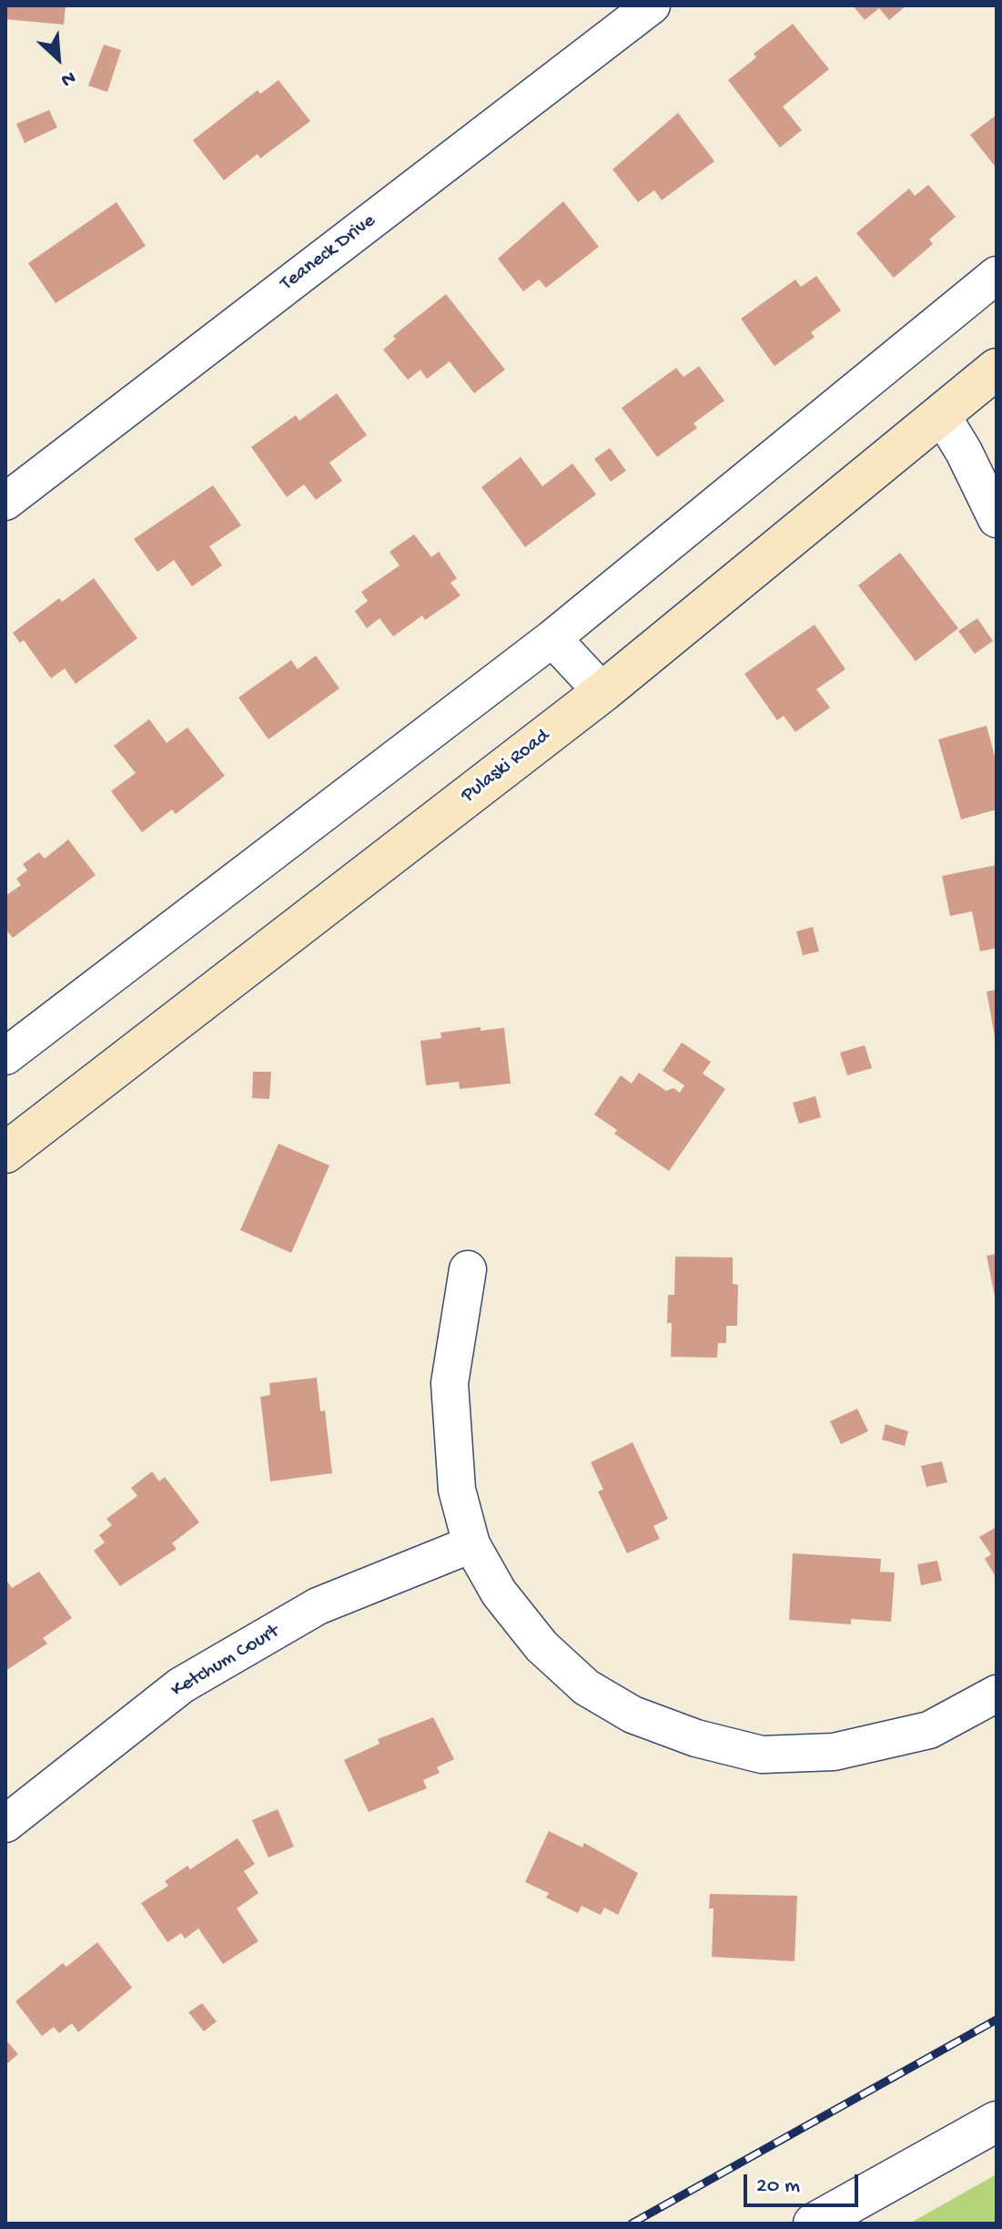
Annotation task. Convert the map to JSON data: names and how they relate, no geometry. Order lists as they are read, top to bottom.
{
  "streets": {
    "main road": ["Pulaski Road"],
    "street": ["Teaneck Drive", "Ketchum Court"]
  },
  "scale_bar": "20 m",
  "north": "bottom right"
}
